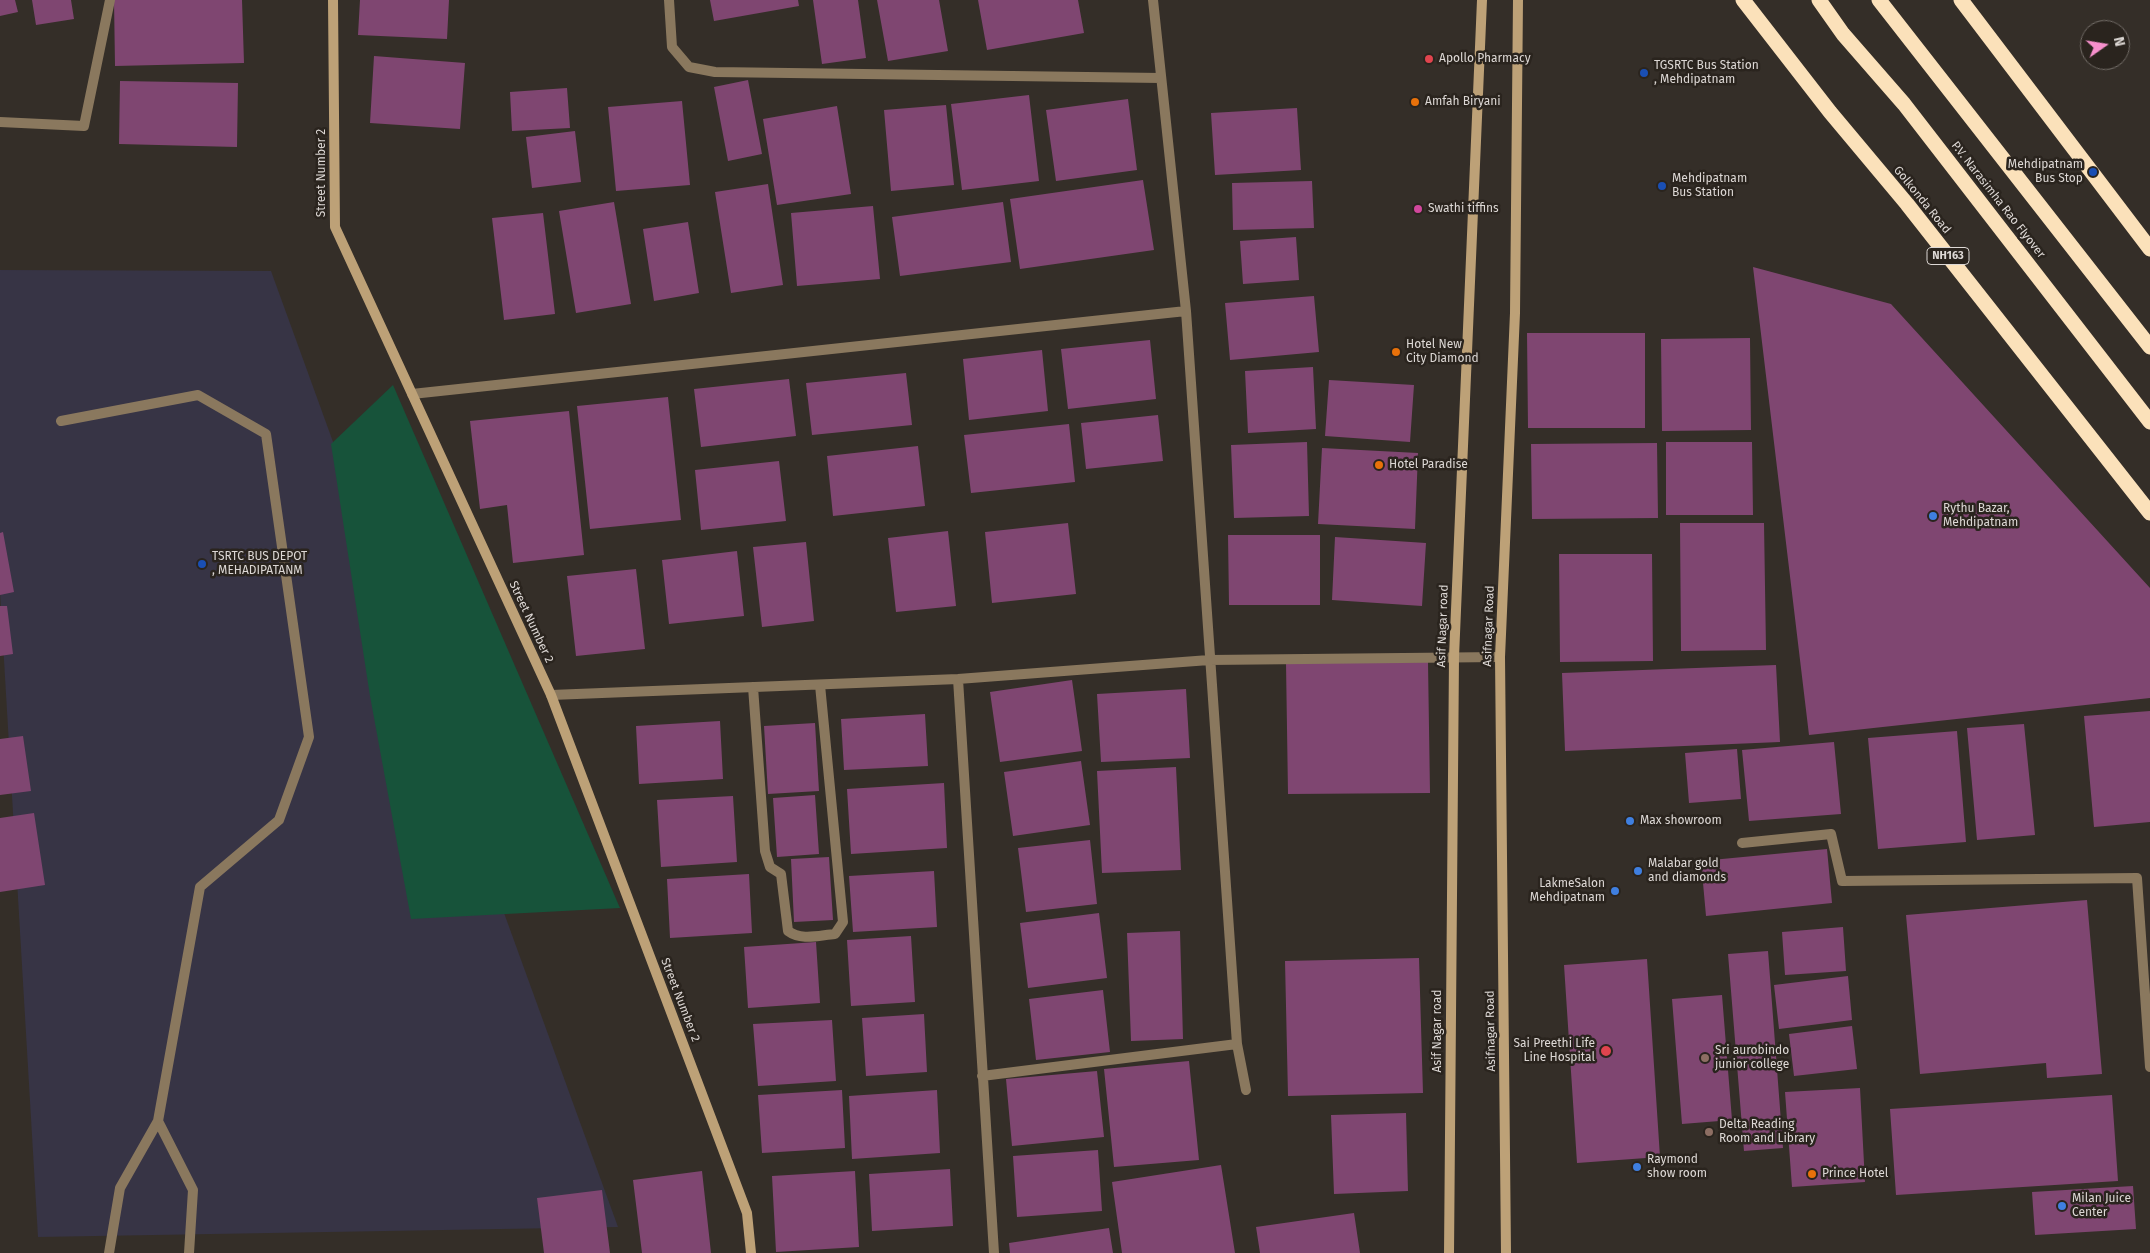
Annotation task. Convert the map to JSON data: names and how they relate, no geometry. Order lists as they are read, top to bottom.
{
  "streets": {
    "highway": ["Golkonda Road", "P.V. Narasimha Rao Flyover", "NH163"],
    "main road": ["Street Number 2", "Asif Nagar road", "Asifnagar Road"]
  },
  "places": [
    "Apollo Pharmacy",
    "TGSRTC Bus Station , Mehdipatnam",
    "Amfah Biryani",
    "Mehdipatnam Bus Stop",
    "Mehdipatnam Bus Station",
    "Swathi tiffins",
    "Hotel New City Diamond",
    "Hotel Paradise",
    "Rythu Bazar, Mehdipatnam",
    "TSRTC BUS DEPOT , MEHADIPATANM",
    "Max showroom",
    "Malabar gold and diamonds",
    "LakmeSalon Mehdipatnam",
    "Sai Preethi Life Line Hospital",
    "Sri aurobindo junior college",
    "Delta Reading Room and Library",
    "Raymond show room",
    "Prince Hotel",
    "Milan Juice Center"
  ],
  "north": "right"
}
